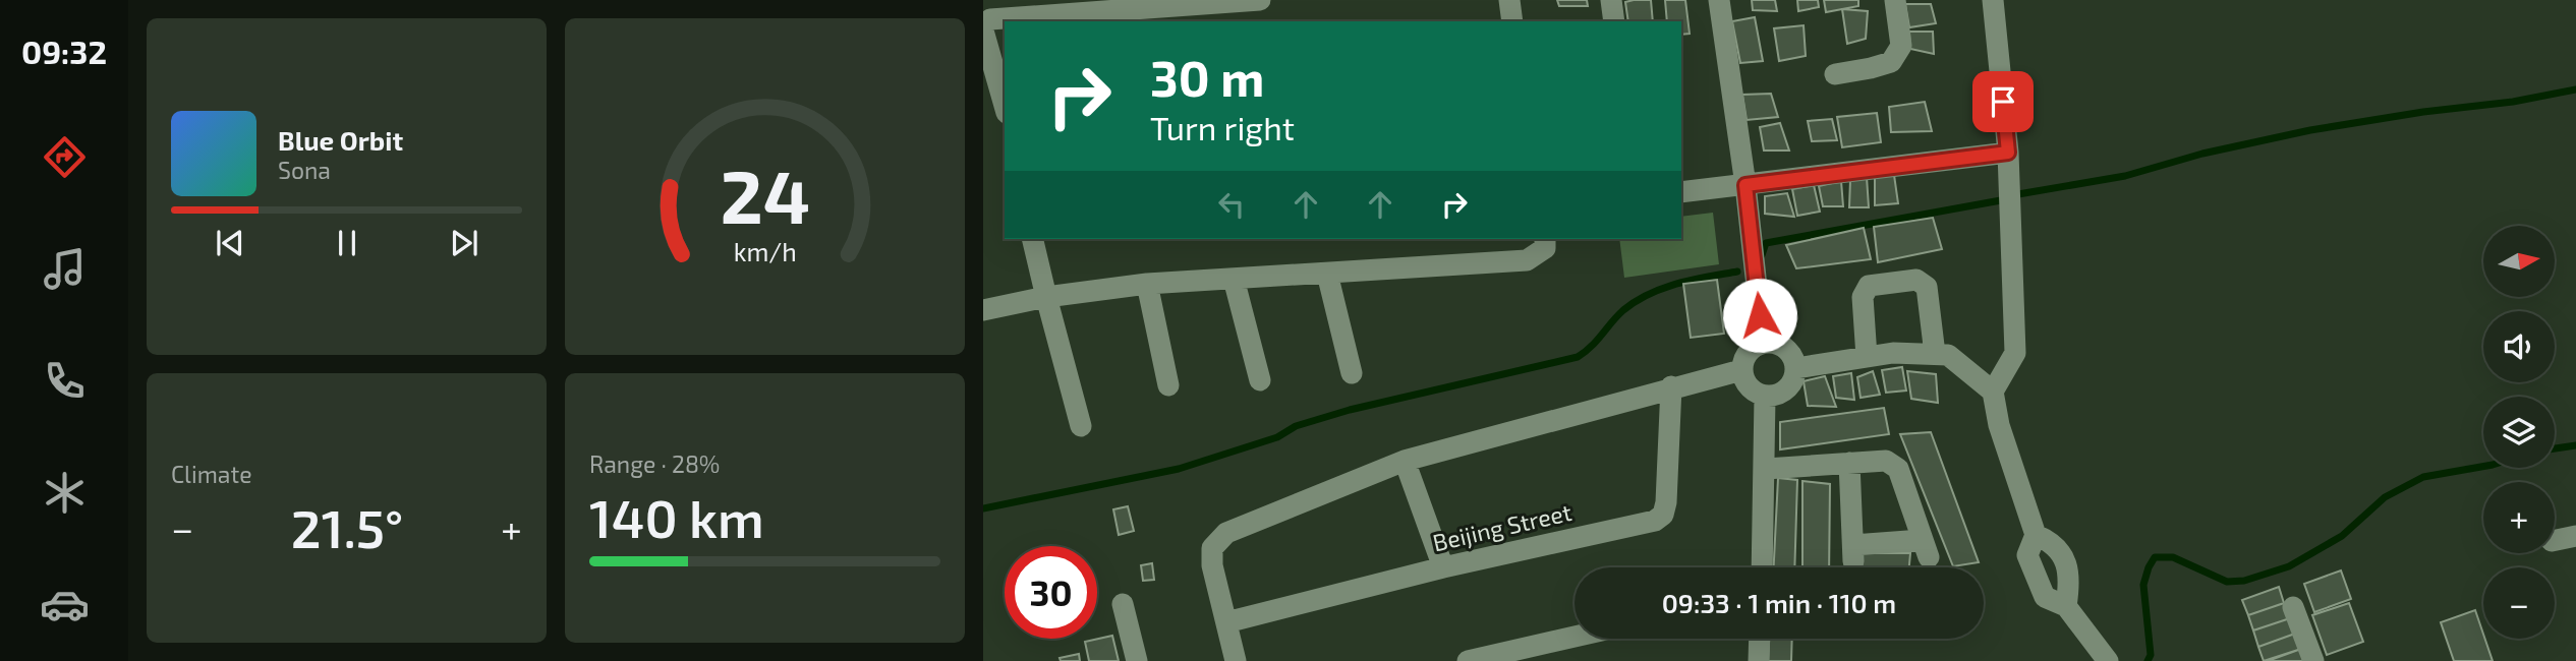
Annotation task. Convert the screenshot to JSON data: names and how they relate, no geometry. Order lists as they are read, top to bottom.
{
  "streets": {
    "street": ["Beijing Street"]
  },
  "north": "right",
  "page": {
    "tabs": "09:32",
    "turn": ["30 m", "Turn right"],
    "song": ["Blue Orbit", "Sona"],
    "map_buttons": ["+", "−"],
    "tile": [
      "Climate",
      ["Range · 28%", "140 km"]
    ],
    "heat": ["−", "21.5°", "+"],
    "limit": "30",
    "trip": "09:33 · 1 min · 110 m",
    "gauge": ["24", "km/h"]
  }
}
